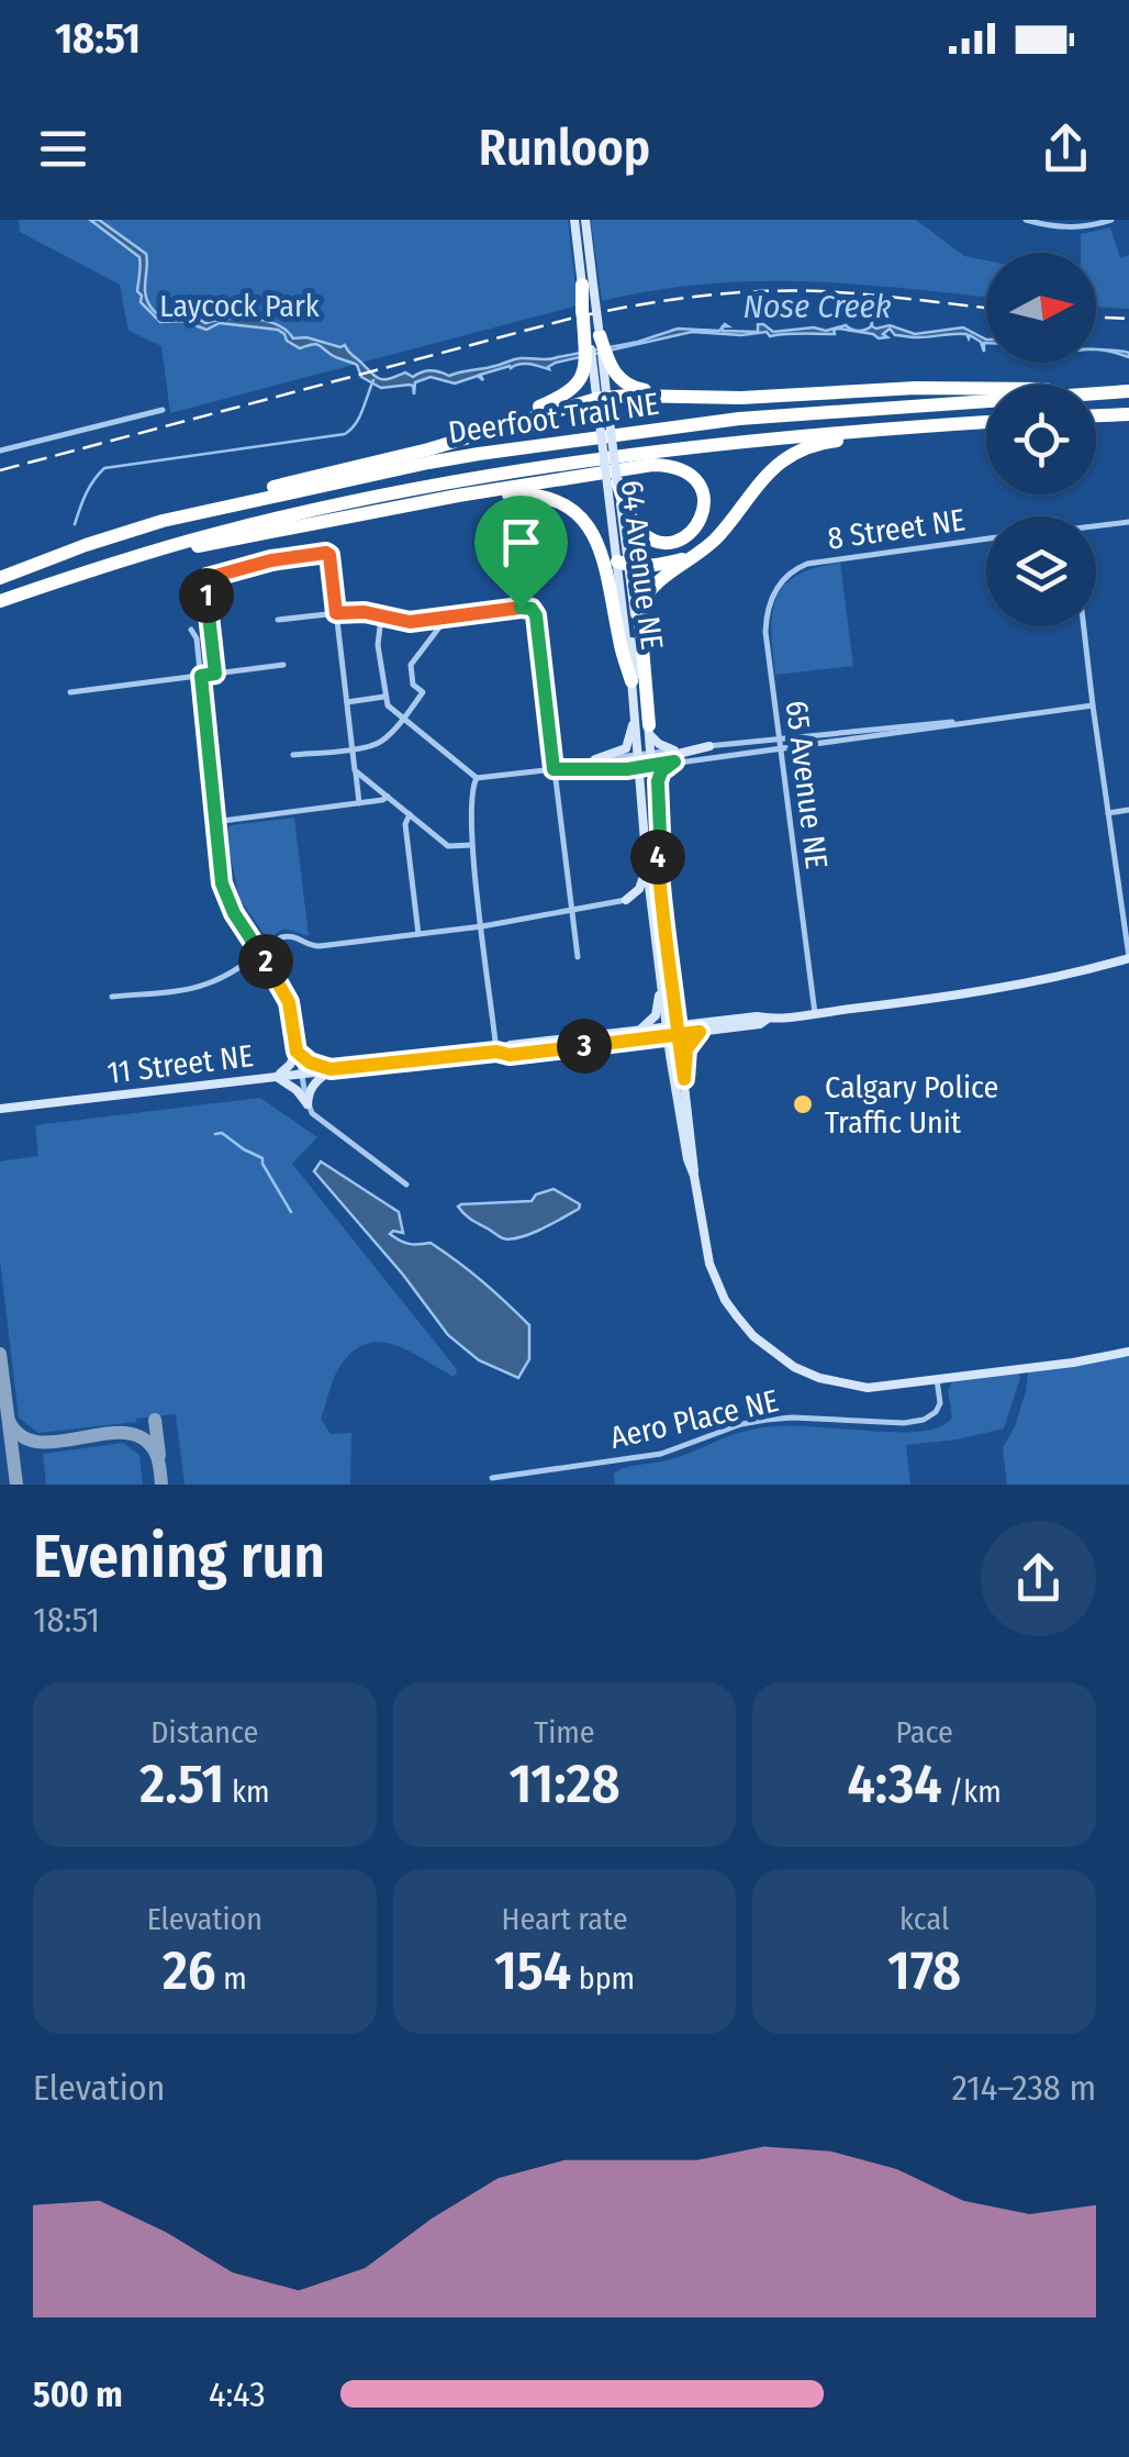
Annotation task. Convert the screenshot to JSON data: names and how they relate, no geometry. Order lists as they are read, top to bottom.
{
  "streets": {
    "highway": ["Deerfoot Trail NE"],
    "street": [
      "8 Street NE",
      "64 Avenue NE",
      "65 Avenue NE",
      "11 Street NE",
      "Aero Place NE"
    ]
  },
  "crossings": [
    ["8 Street NE", "65 Avenue NE"],
    ["64 Avenue NE", "11 Street NE"],
    ["64 Avenue NE", "Aero Place NE"],
    ["65 Avenue NE", "11 Street NE"]
  ],
  "water": ["Nose Creek"],
  "parks": ["Laycock Park"],
  "places": ["Calgary Police Traffic Unit"],
  "north": "right",
  "page": {
    "status": "18:51",
    "header": "Runloop",
    "pins": [
      "1",
      "4",
      "2",
      "3"
    ],
    "heading": ["Evening run", "18:51"],
    "stats": [
      ["Distance", "2.51 km"],
      ["Time", "11:28"],
      ["Pace", "4:34 /km"],
      ["Elevation", "26 m"],
      ["Heart rate", "154 bpm"],
      ["kcal", "178"]
    ],
    "chart": ["Elevation", "214–238 m"],
    "list": [
      {
        "name": "500 m",
        "note": "4:43"
      }
    ]
  }
}
